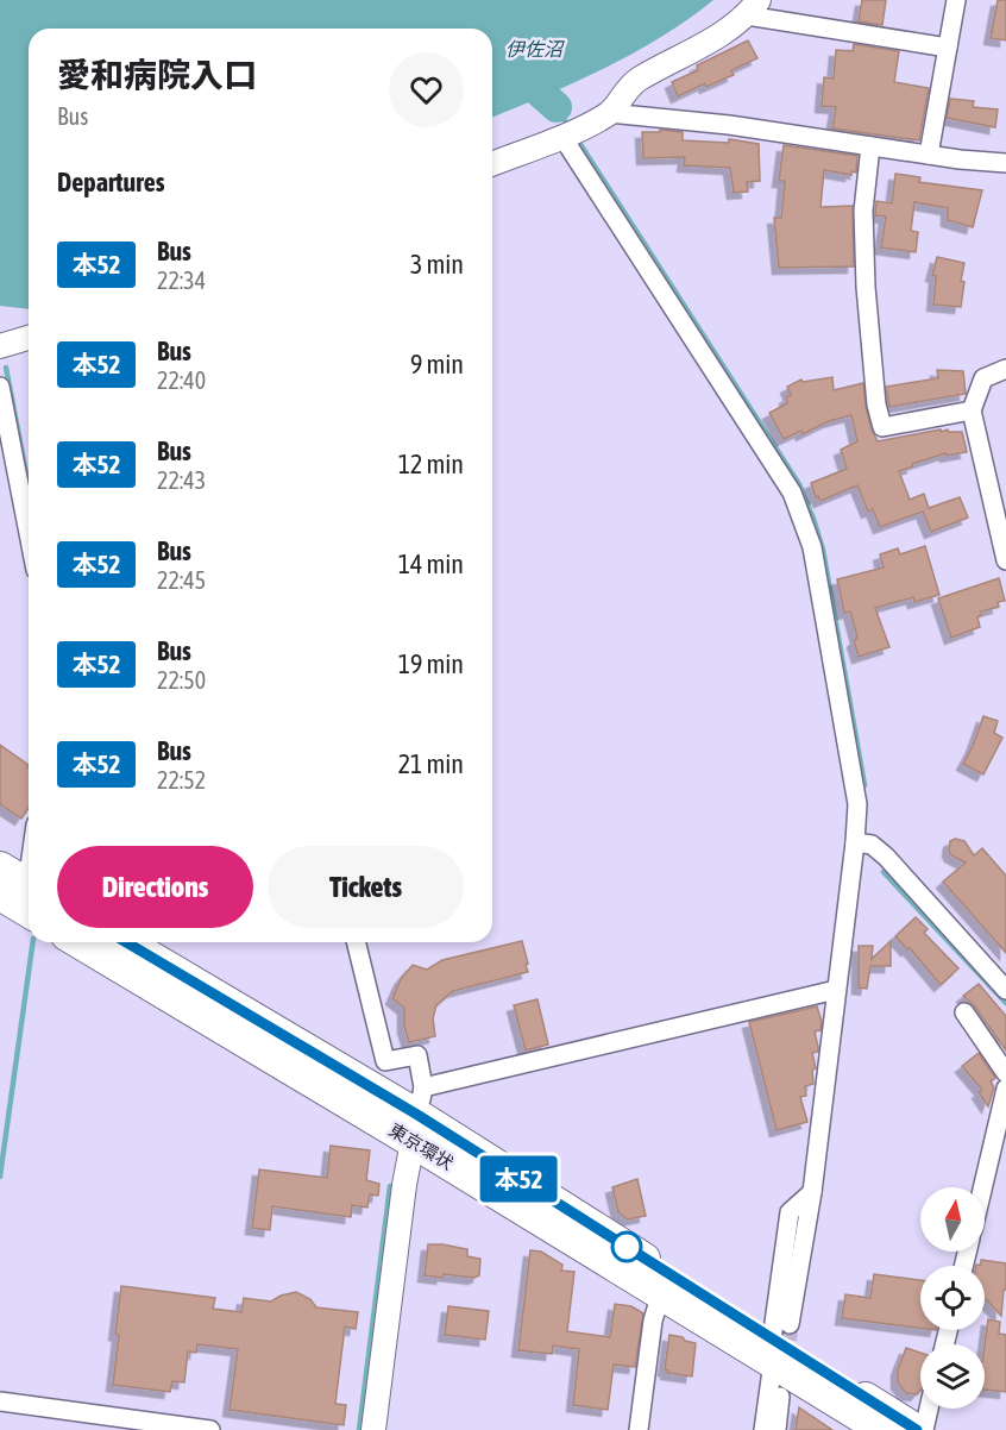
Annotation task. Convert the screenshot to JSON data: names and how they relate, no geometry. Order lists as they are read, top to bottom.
{
  "streets": {
    "highway": ["東京環状"]
  },
  "water": ["伊佐沼"],
  "lines": ["bus line 本52"],
  "north": "top",
  "page": {
    "on_map": "本52",
    "heading": [
      ["愛和病院入口", "Bus"],
      "Departures"
    ],
    "list": [
      {
        "mark": "本52",
        "name": "Bus",
        "note": "22:34",
        "value": "3 min"
      },
      {
        "mark": "本52",
        "name": "Bus",
        "note": "22:40",
        "value": "9 min"
      },
      {
        "mark": "本52",
        "name": "Bus",
        "note": "22:43",
        "value": "12 min"
      },
      {
        "mark": "本52",
        "name": "Bus",
        "note": "22:45",
        "value": "14 min"
      },
      {
        "mark": "本52",
        "name": "Bus",
        "note": "22:50",
        "value": "19 min"
      },
      {
        "mark": "本52",
        "name": "Bus",
        "note": "22:52",
        "value": "21 min"
      }
    ],
    "buttons": ["Directions", "Tickets"]
  }
}
